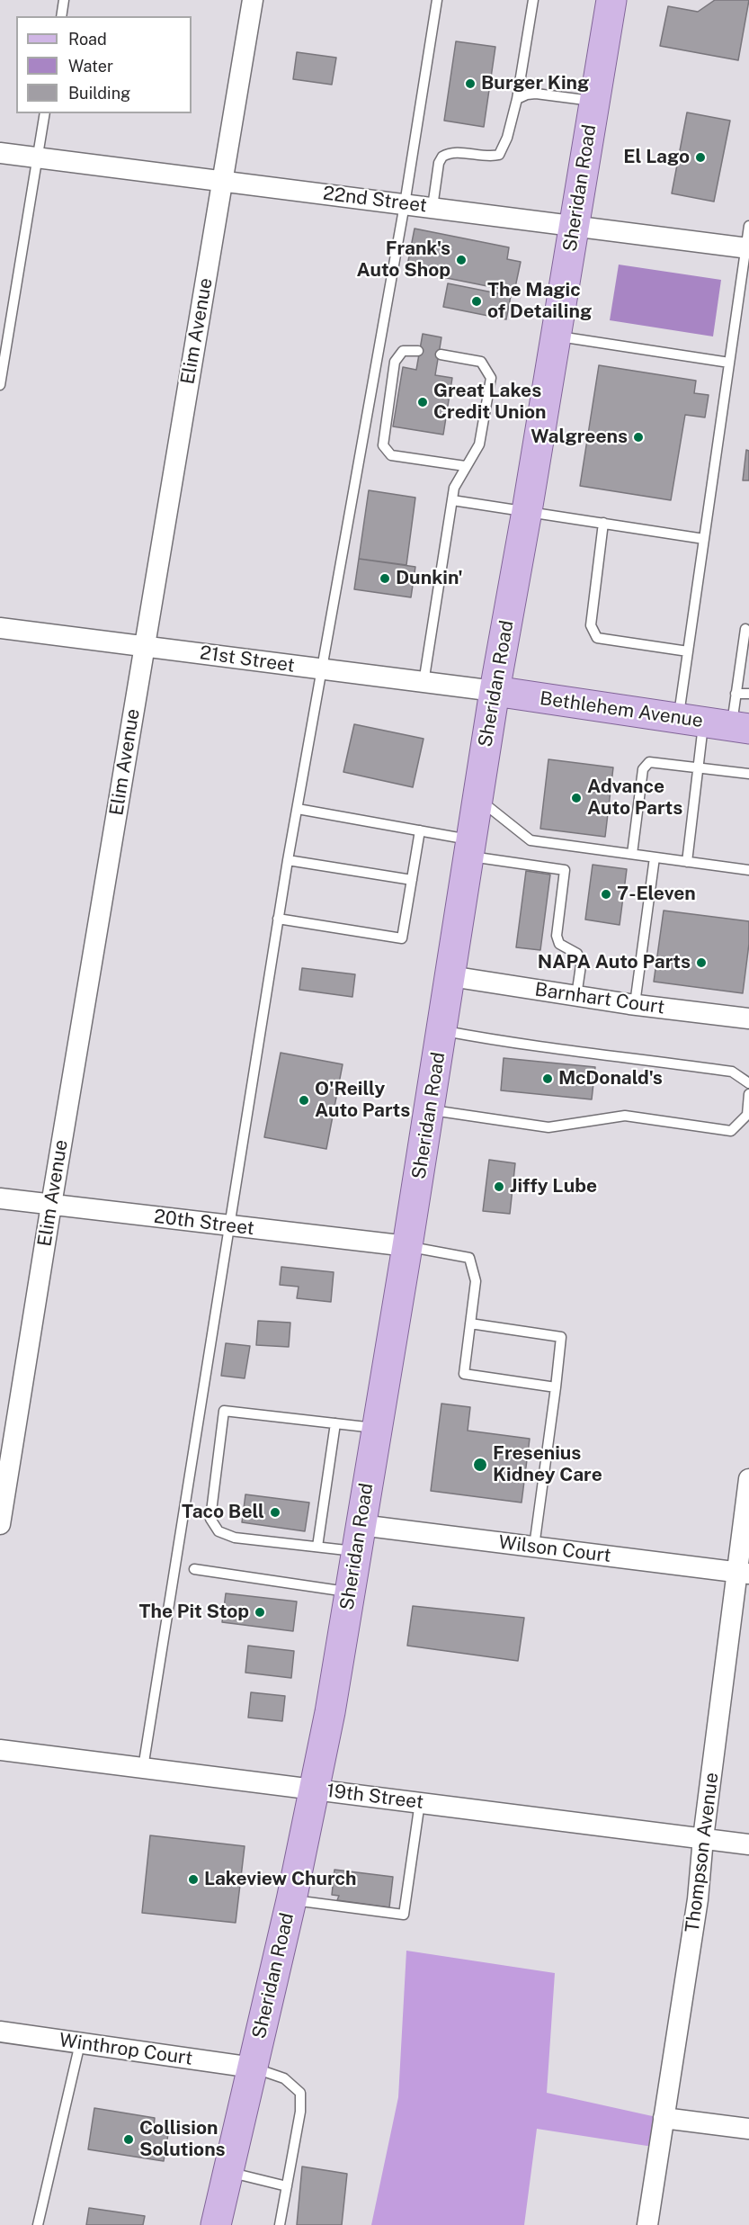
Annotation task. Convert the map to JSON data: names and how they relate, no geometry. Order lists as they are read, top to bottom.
{
  "streets": {
    "main road": ["Sheridan Road", "Bethlehem Avenue"],
    "street": [
      "22nd Street",
      "Elim Avenue",
      "21st Street",
      "Barnhart Court",
      "20th Street",
      "Wilson Court",
      "19th Street",
      "Thompson Avenue",
      "Winthrop Court"
    ]
  },
  "crossings": [
    ["Sheridan Road", "22nd Street"],
    ["Sheridan Road", "21st Street"],
    ["Sheridan Road", "Bethlehem Avenue"],
    ["Sheridan Road", "Barnhart Court"],
    ["Sheridan Road", "20th Street"],
    ["Sheridan Road", "Wilson Court"],
    ["Sheridan Road", "19th Street"],
    ["Sheridan Road", "Winthrop Court"],
    ["22nd Street", "Elim Avenue"],
    ["Elim Avenue", "21st Street"],
    ["Elim Avenue", "20th Street"],
    ["21st Street", "Bethlehem Avenue"],
    ["Wilson Court", "Thompson Avenue"],
    ["19th Street", "Thompson Avenue"]
  ],
  "places": [
    "Burger King",
    "El Lago",
    "Frank's Auto Shop",
    "The Magic of Detailing",
    "Great Lakes Credit Union",
    "Walgreens",
    "Dunkin'",
    "Advance Auto Parts",
    "7-Eleven",
    "NAPA Auto Parts",
    "McDonald's",
    "O'Reilly Auto Parts",
    "Jiffy Lube",
    "Fresenius Kidney Care",
    "Taco Bell",
    "The Pit Stop",
    "Lakeview Church",
    "Collision Solutions"
  ],
  "legend": ["Road", "Water", "Building"]
}
